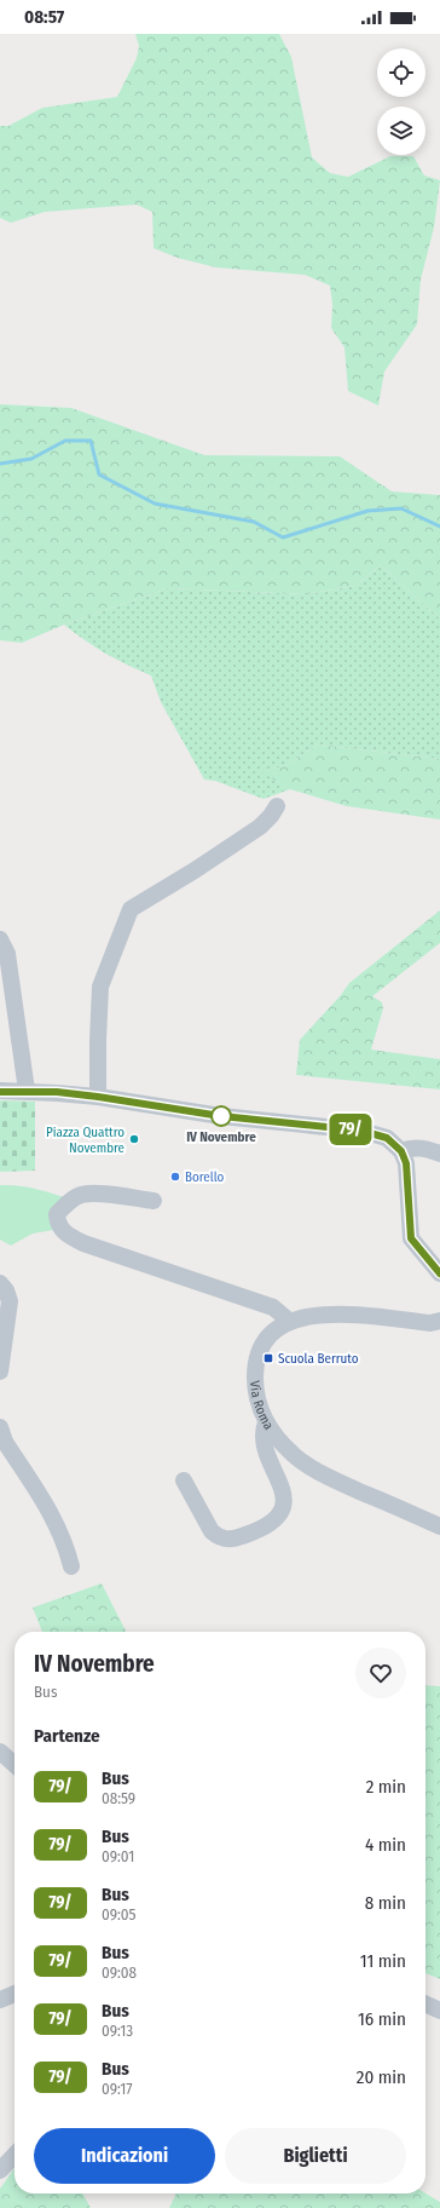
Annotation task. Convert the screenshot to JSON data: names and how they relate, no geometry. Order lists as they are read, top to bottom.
{
  "streets": {
    "street": ["Via Roma"]
  },
  "places": {
    "other": ["IV Novembre", "Piazza Quattro Novembre", "Borello"],
    "transit": ["Scuola Berruto"]
  },
  "lines": ["bus line 79/"],
  "page": {
    "status": "08:57",
    "on_map": "79/",
    "heading": [
      ["IV Novembre", "Bus"],
      "Partenze"
    ],
    "list": [
      {
        "mark": "79/",
        "name": "Bus",
        "note": "08:59",
        "value": "2 min"
      },
      {
        "mark": "79/",
        "name": "Bus",
        "note": "09:01",
        "value": "4 min"
      },
      {
        "mark": "79/",
        "name": "Bus",
        "note": "09:05",
        "value": "8 min"
      },
      {
        "mark": "79/",
        "name": "Bus",
        "note": "09:08",
        "value": "11 min"
      },
      {
        "mark": "79/",
        "name": "Bus",
        "note": "09:13",
        "value": "16 min"
      },
      {
        "mark": "79/",
        "name": "Bus",
        "note": "09:17",
        "value": "20 min"
      }
    ],
    "buttons": ["Indicazioni", "Biglietti"]
  }
}
